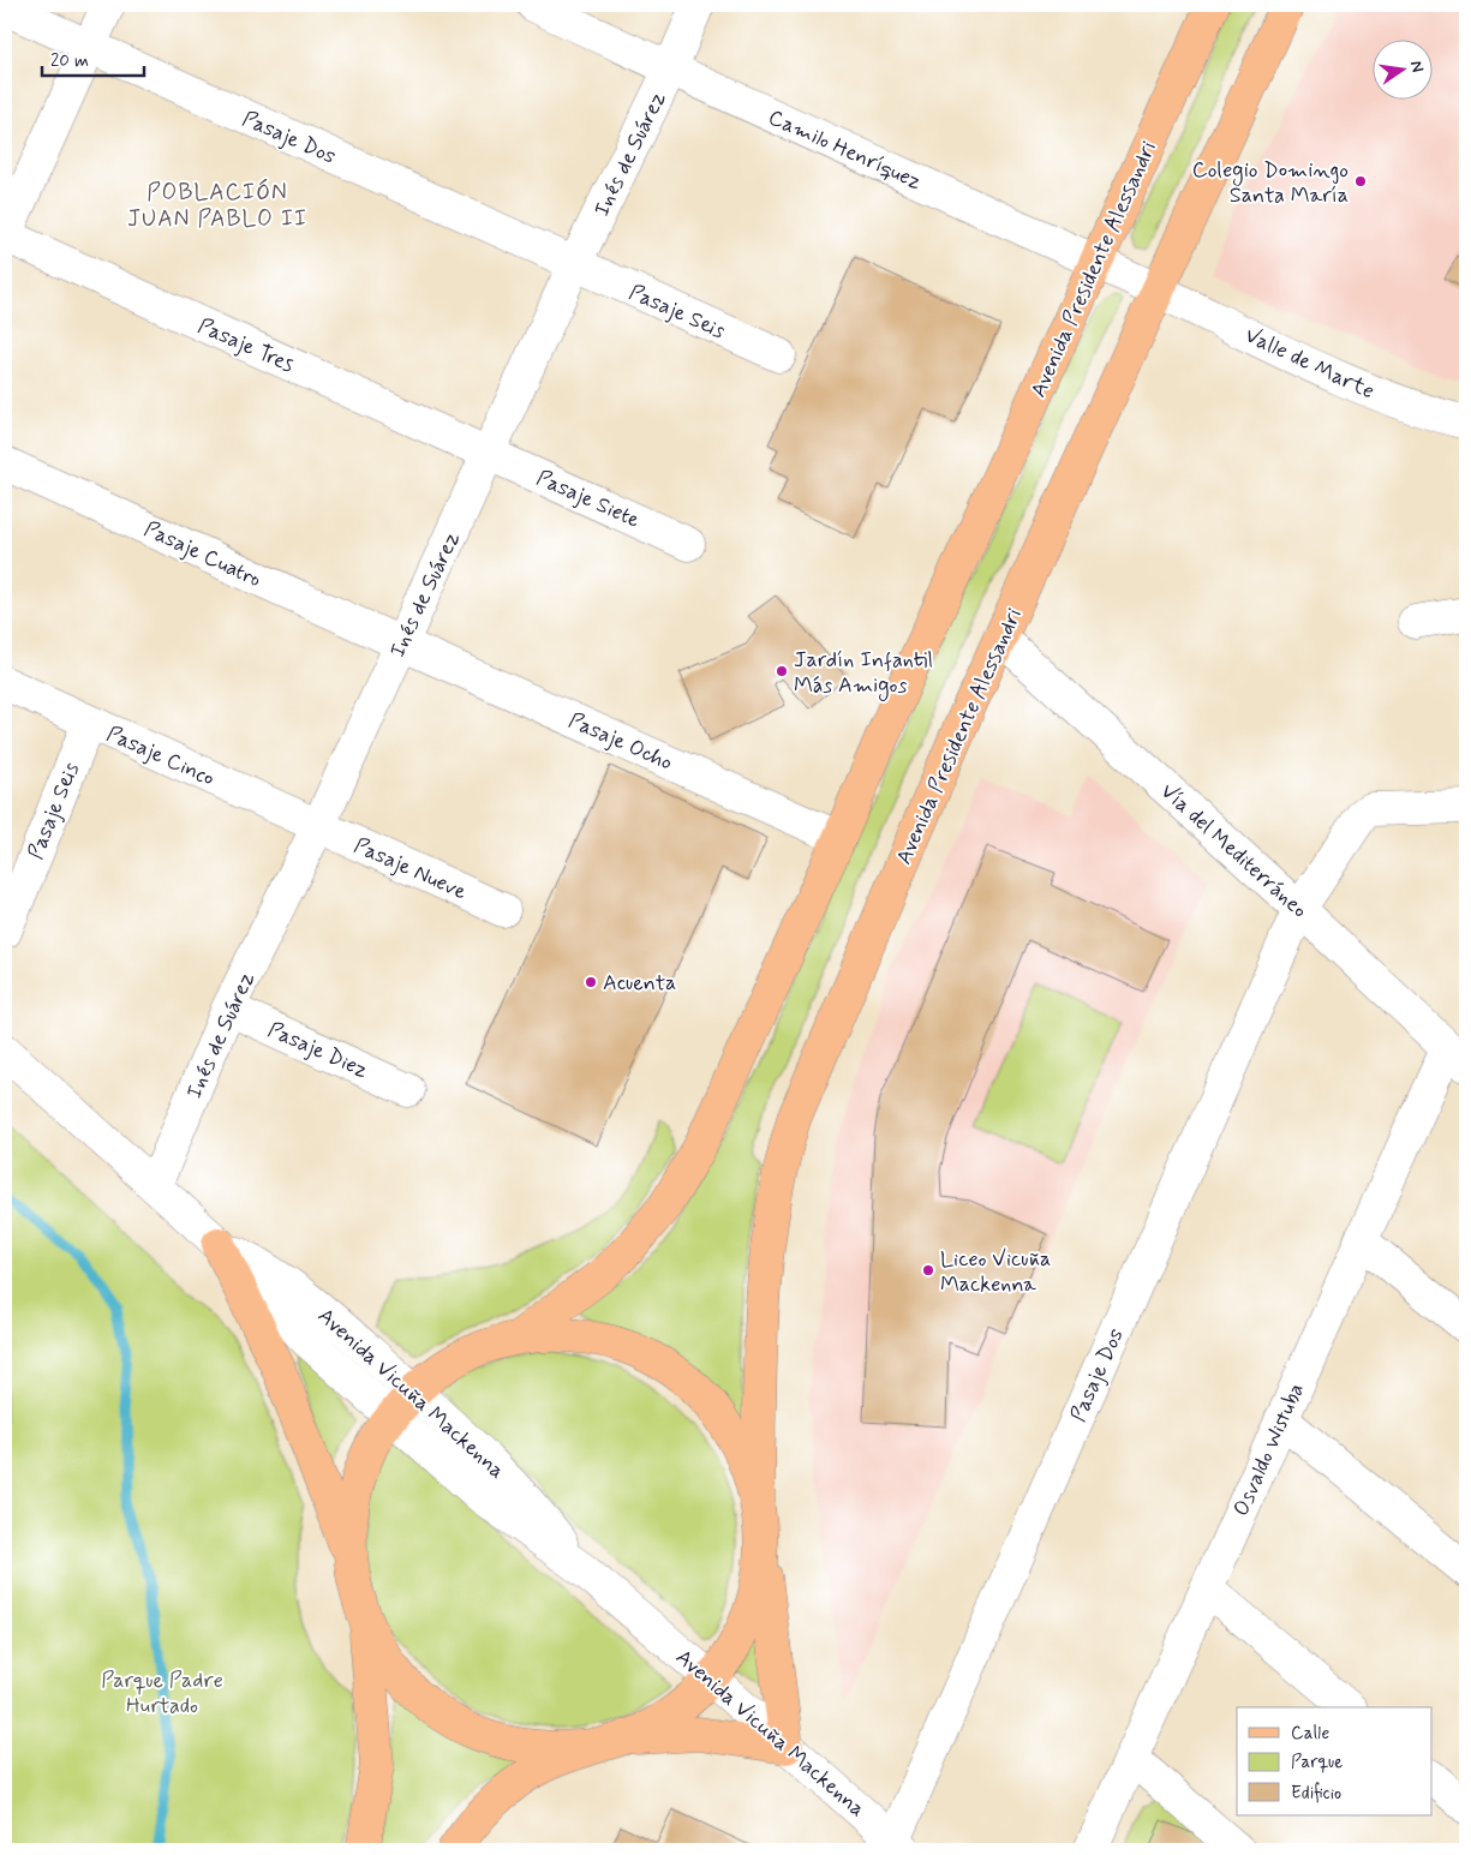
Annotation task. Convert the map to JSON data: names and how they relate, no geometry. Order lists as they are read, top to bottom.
{
  "streets": {
    "main road": ["Avenida Presidente Alessandri"],
    "street": [
      "Pasaje Dos",
      "Camilo Henríquez",
      "Inés de Suárez",
      "Pasaje Seis",
      "Pasaje Tres",
      "Valle de Marte",
      "Pasaje Siete",
      "Pasaje Cuatro",
      "Pasaje Ocho",
      "Pasaje Cinco",
      "Vía del Mediterráneo",
      "Pasaje Nueve",
      "Pasaje Diez",
      "Avenida Vicuña Mackenna",
      "Osvaldo Wistuba"
    ]
  },
  "crossings": [
    ["Pasaje Dos", "Inés de Suárez"],
    ["Pasaje Dos", "Pasaje Seis"],
    ["Pasaje Dos", "Vía del Mediterráneo"],
    ["Pasaje Dos", "Avenida Vicuña Mackenna"],
    ["Camilo Henríquez", "Inés de Suárez"],
    ["Camilo Henríquez", "Avenida Presidente Alessandri"],
    ["Camilo Henríquez", "Valle de Marte"],
    ["Inés de Suárez", "Pasaje Seis"],
    ["Inés de Suárez", "Pasaje Tres"],
    ["Inés de Suárez", "Pasaje Siete"],
    ["Inés de Suárez", "Pasaje Cuatro"],
    ["Inés de Suárez", "Pasaje Ocho"],
    ["Inés de Suárez", "Pasaje Cinco"],
    ["Inés de Suárez", "Pasaje Nueve"],
    ["Inés de Suárez", "Pasaje Diez"],
    ["Inés de Suárez", "Avenida Vicuña Mackenna"],
    ["Avenida Presidente Alessandri", "Valle de Marte"],
    ["Avenida Presidente Alessandri", "Pasaje Ocho"],
    ["Avenida Presidente Alessandri", "Vía del Mediterráneo"],
    ["Avenida Presidente Alessandri", "Avenida Vicuña Mackenna"],
    ["Pasaje Seis", "Pasaje Cinco"],
    ["Pasaje Tres", "Pasaje Siete"],
    ["Pasaje Cuatro", "Pasaje Ocho"],
    ["Pasaje Cinco", "Pasaje Nueve"],
    ["Vía del Mediterráneo", "Osvaldo Wistuba"]
  ],
  "districts": ["POBLACIÓN JUAN PABLO II"],
  "parks": ["Parque Padre Hurtado"],
  "places": [
    "Colegio Domingo Santa María",
    "Jardín Infantil Más Amigos",
    "Acuenta",
    "Liceo Vicuña Mackenna"
  ],
  "legend": ["Calle", "Parque", "Edificio"],
  "scale_bar": "20 m",
  "north": "right"
}
